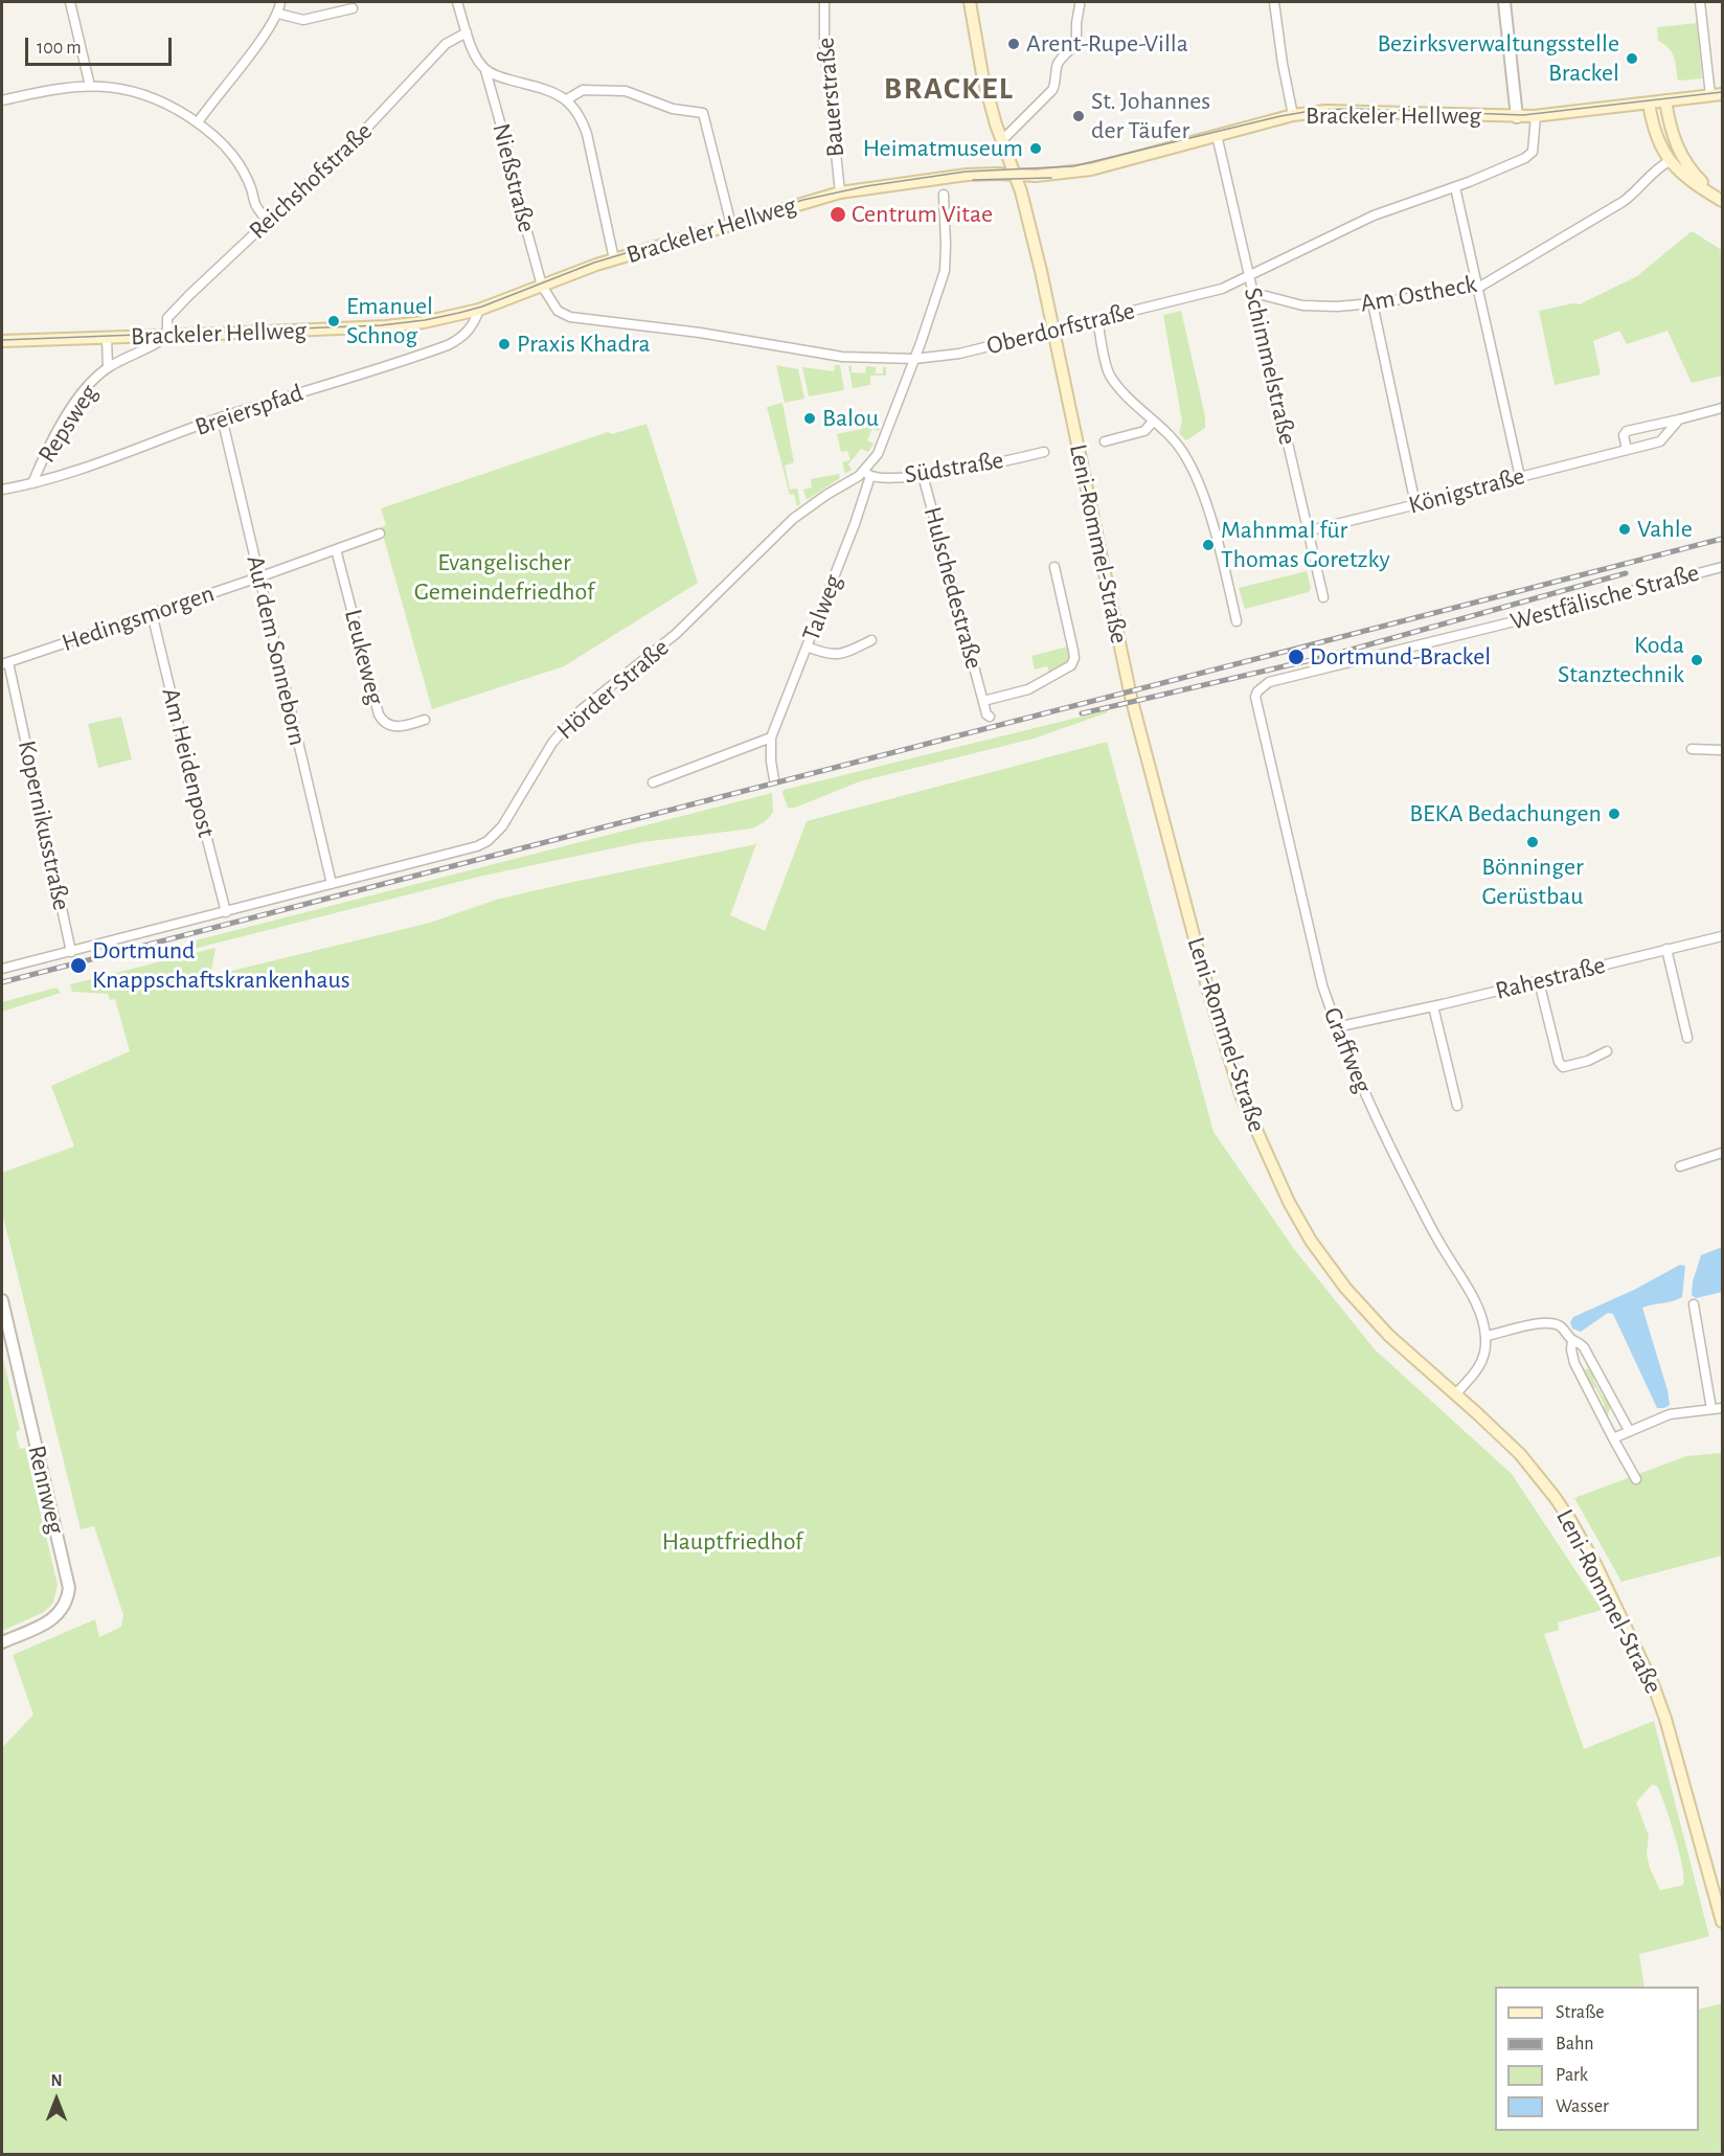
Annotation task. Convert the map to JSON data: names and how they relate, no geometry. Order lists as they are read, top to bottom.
{
  "streets": {
    "main road": ["Brackeler Hellweg", "Leni-Rommel-Straße"],
    "street": [
      "Bauerstraße",
      "Nießstraße",
      "Reichshofstraße",
      "Am Ostheck",
      "Oberdorfstraße",
      "Schimmelstraße",
      "Breierspfad",
      "Repsweg",
      "Südstraße",
      "Königstraße",
      "Hulschedestraße",
      "Westfälische Straße",
      "Talweg",
      "Hedingsmorgen",
      "Auf dem Sonneborn",
      "Leukeweg",
      "Hörder Straße",
      "Am Heidenpost",
      "Kopernikusstraße",
      "Rahestraße",
      "Graffweg",
      "Rennweg"
    ]
  },
  "crossings": [
    ["Bauerstraße", "Brackeler Hellweg"],
    ["Brackeler Hellweg", "Nießstraße"],
    ["Brackeler Hellweg", "Reichshofstraße"],
    ["Brackeler Hellweg", "Oberdorfstraße"],
    ["Brackeler Hellweg", "Schimmelstraße"],
    ["Brackeler Hellweg", "Breierspfad"],
    ["Brackeler Hellweg", "Repsweg"],
    ["Brackeler Hellweg", "Leni-Rommel-Straße"],
    ["Nießstraße", "Reichshofstraße"],
    ["Nießstraße", "Oberdorfstraße"],
    ["Reichshofstraße", "Repsweg"],
    ["Am Ostheck", "Schimmelstraße"],
    ["Oberdorfstraße", "Schimmelstraße"],
    ["Oberdorfstraße", "Leni-Rommel-Straße"],
    ["Oberdorfstraße", "Hörder Straße"],
    ["Schimmelstraße", "Königstraße"],
    ["Breierspfad", "Repsweg"],
    ["Breierspfad", "Auf dem Sonneborn"],
    ["Südstraße", "Hulschedestraße"],
    ["Südstraße", "Talweg"],
    ["Südstraße", "Hörder Straße"],
    ["Leni-Rommel-Straße", "Graffweg"],
    ["Westfälische Straße", "Graffweg"],
    ["Talweg", "Hörder Straße"],
    ["Hedingsmorgen", "Auf dem Sonneborn"],
    ["Hedingsmorgen", "Leukeweg"],
    ["Hedingsmorgen", "Am Heidenpost"],
    ["Hedingsmorgen", "Kopernikusstraße"],
    ["Auf dem Sonneborn", "Hörder Straße"],
    ["Hörder Straße", "Am Heidenpost"],
    ["Hörder Straße", "Kopernikusstraße"],
    ["Rahestraße", "Graffweg"]
  ],
  "districts": ["BRACKEL"],
  "parks": ["Evangelischer Gemeindefriedhof", "Hauptfriedhof"],
  "places": [
    "Arent-Rupe-Villa",
    "Bezirksverwaltungsstelle Brackel",
    "St. Johannes der Täufer",
    "Heimatmuseum",
    "Centrum Vitae",
    "Emanuel Schnog",
    "Praxis Khadra",
    "Balou",
    "Vahle",
    "Mahnmal für Thomas Goretzky",
    "Dortmund-Brackel",
    "Koda Stanztechnik",
    "BEKA Bedachungen",
    "Bönninger Gerüstbau",
    "Dortmund Knappschaftskrankenhaus"
  ],
  "legend": [
    "Straße",
    "Bahn",
    "Park",
    "Wasser"
  ],
  "scale_bar": "100 m",
  "north": "top"
}
